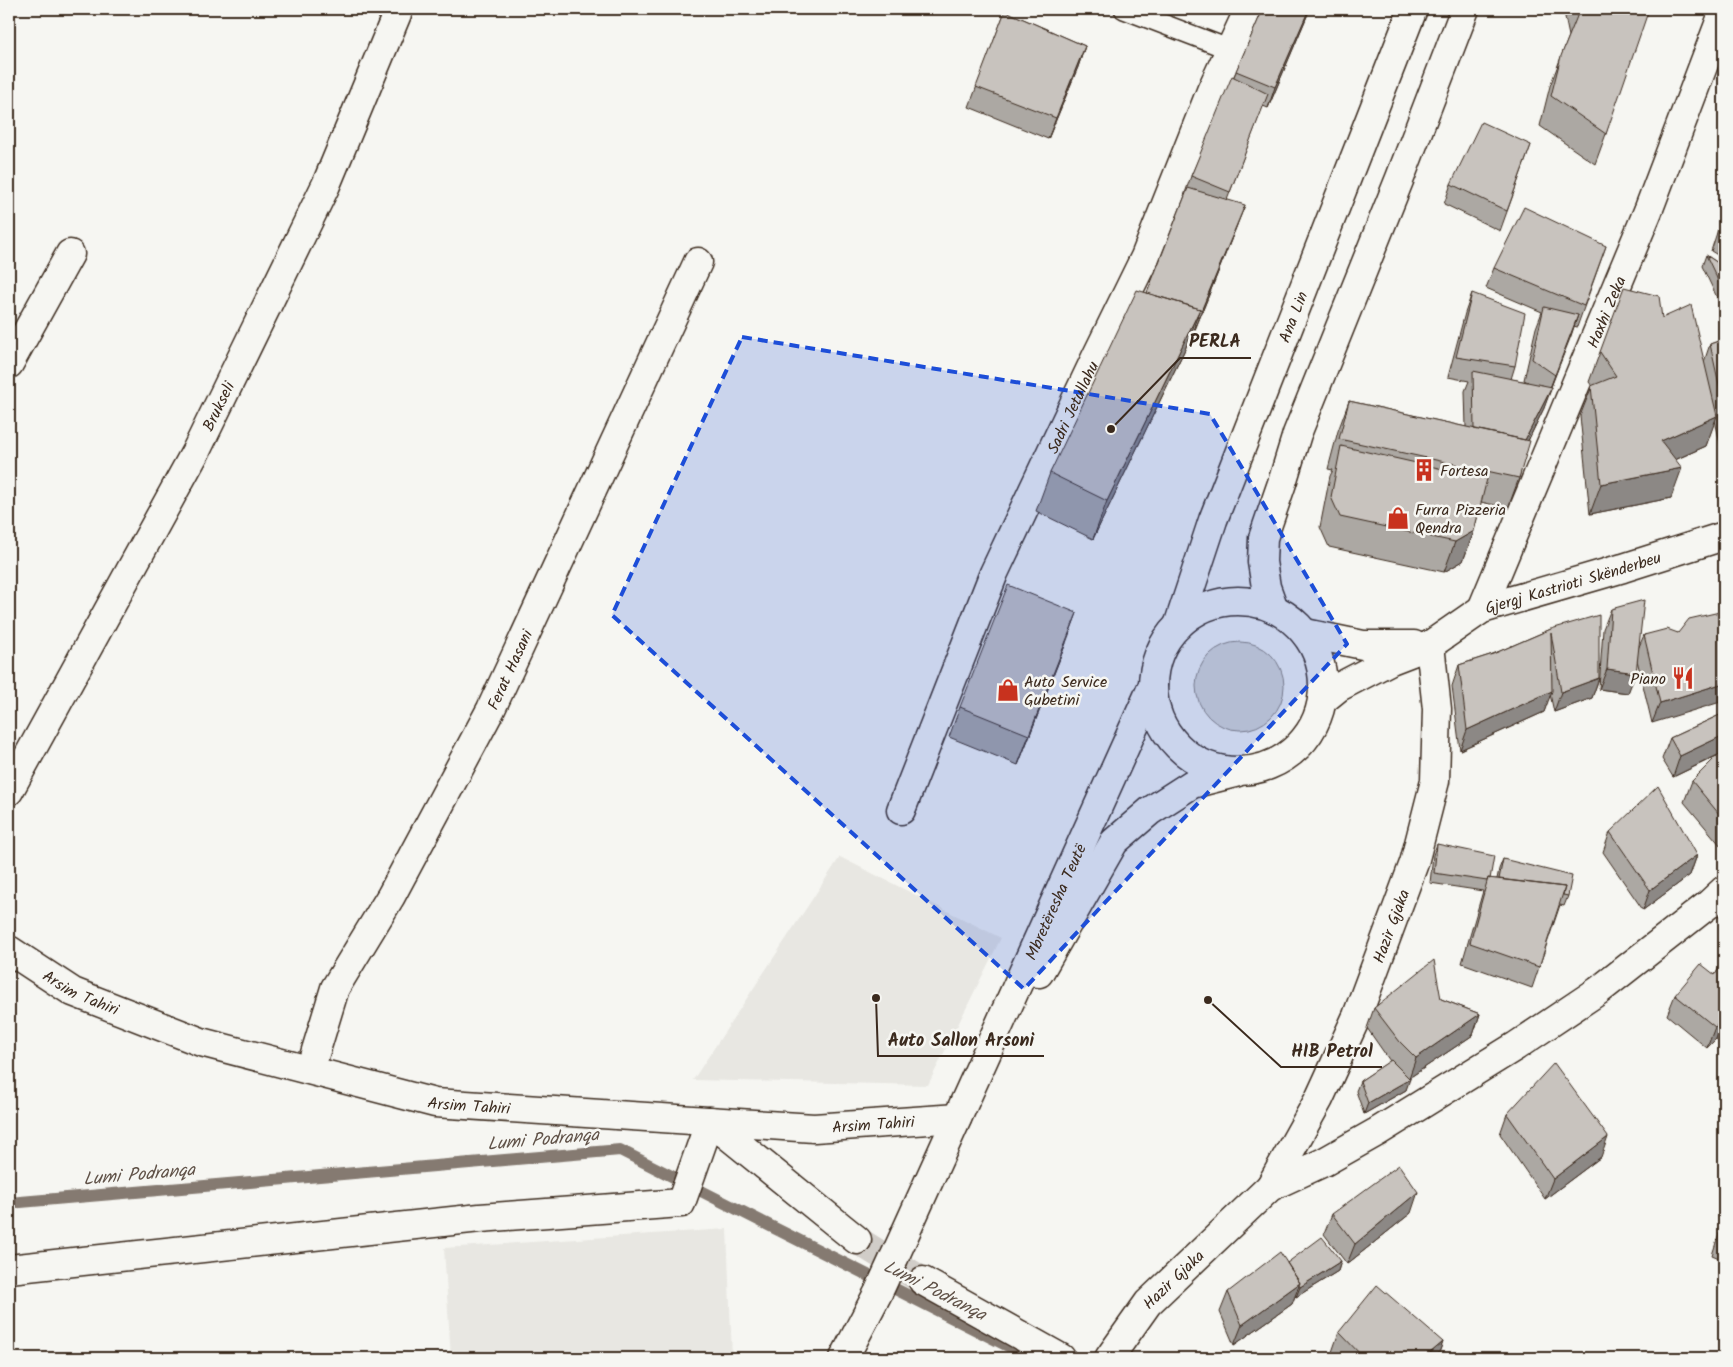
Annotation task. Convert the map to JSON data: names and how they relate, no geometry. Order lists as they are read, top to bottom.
{
  "streets": {
    "street": [
      "Haxhi Zeka",
      "Ana Lin",
      "Brukseli",
      "Sadri Jetullahu",
      "Gjergj Kastrioti Skënderbeu",
      "Ferat Hasani",
      "Mbretëresha Teutë",
      "Hazir Gjaka",
      "Arsim Tahiri"
    ]
  },
  "crossings": [
    ["Haxhi Zeka", "Gjergj Kastrioti Skënderbeu"],
    ["Ana Lin", "Gjergj Kastrioti Skënderbeu"],
    ["Ana Lin", "Mbretëresha Teutë"],
    ["Gjergj Kastrioti Skënderbeu", "Mbretëresha Teutë"],
    ["Gjergj Kastrioti Skënderbeu", "Hazir Gjaka"],
    ["Ferat Hasani", "Arsim Tahiri"],
    ["Mbretëresha Teutë", "Arsim Tahiri"]
  ],
  "water": ["Lumi Podranqa"],
  "places": {
    "other": ["PERLA", "Auto Sallon Arsoni", "HIB Petrol"],
    "building": ["Fortesa"],
    "shop": ["Furra Pizzeria Qendra", "Auto Service Gubetini"],
    "restaurant": ["Piano"]
  }
}
